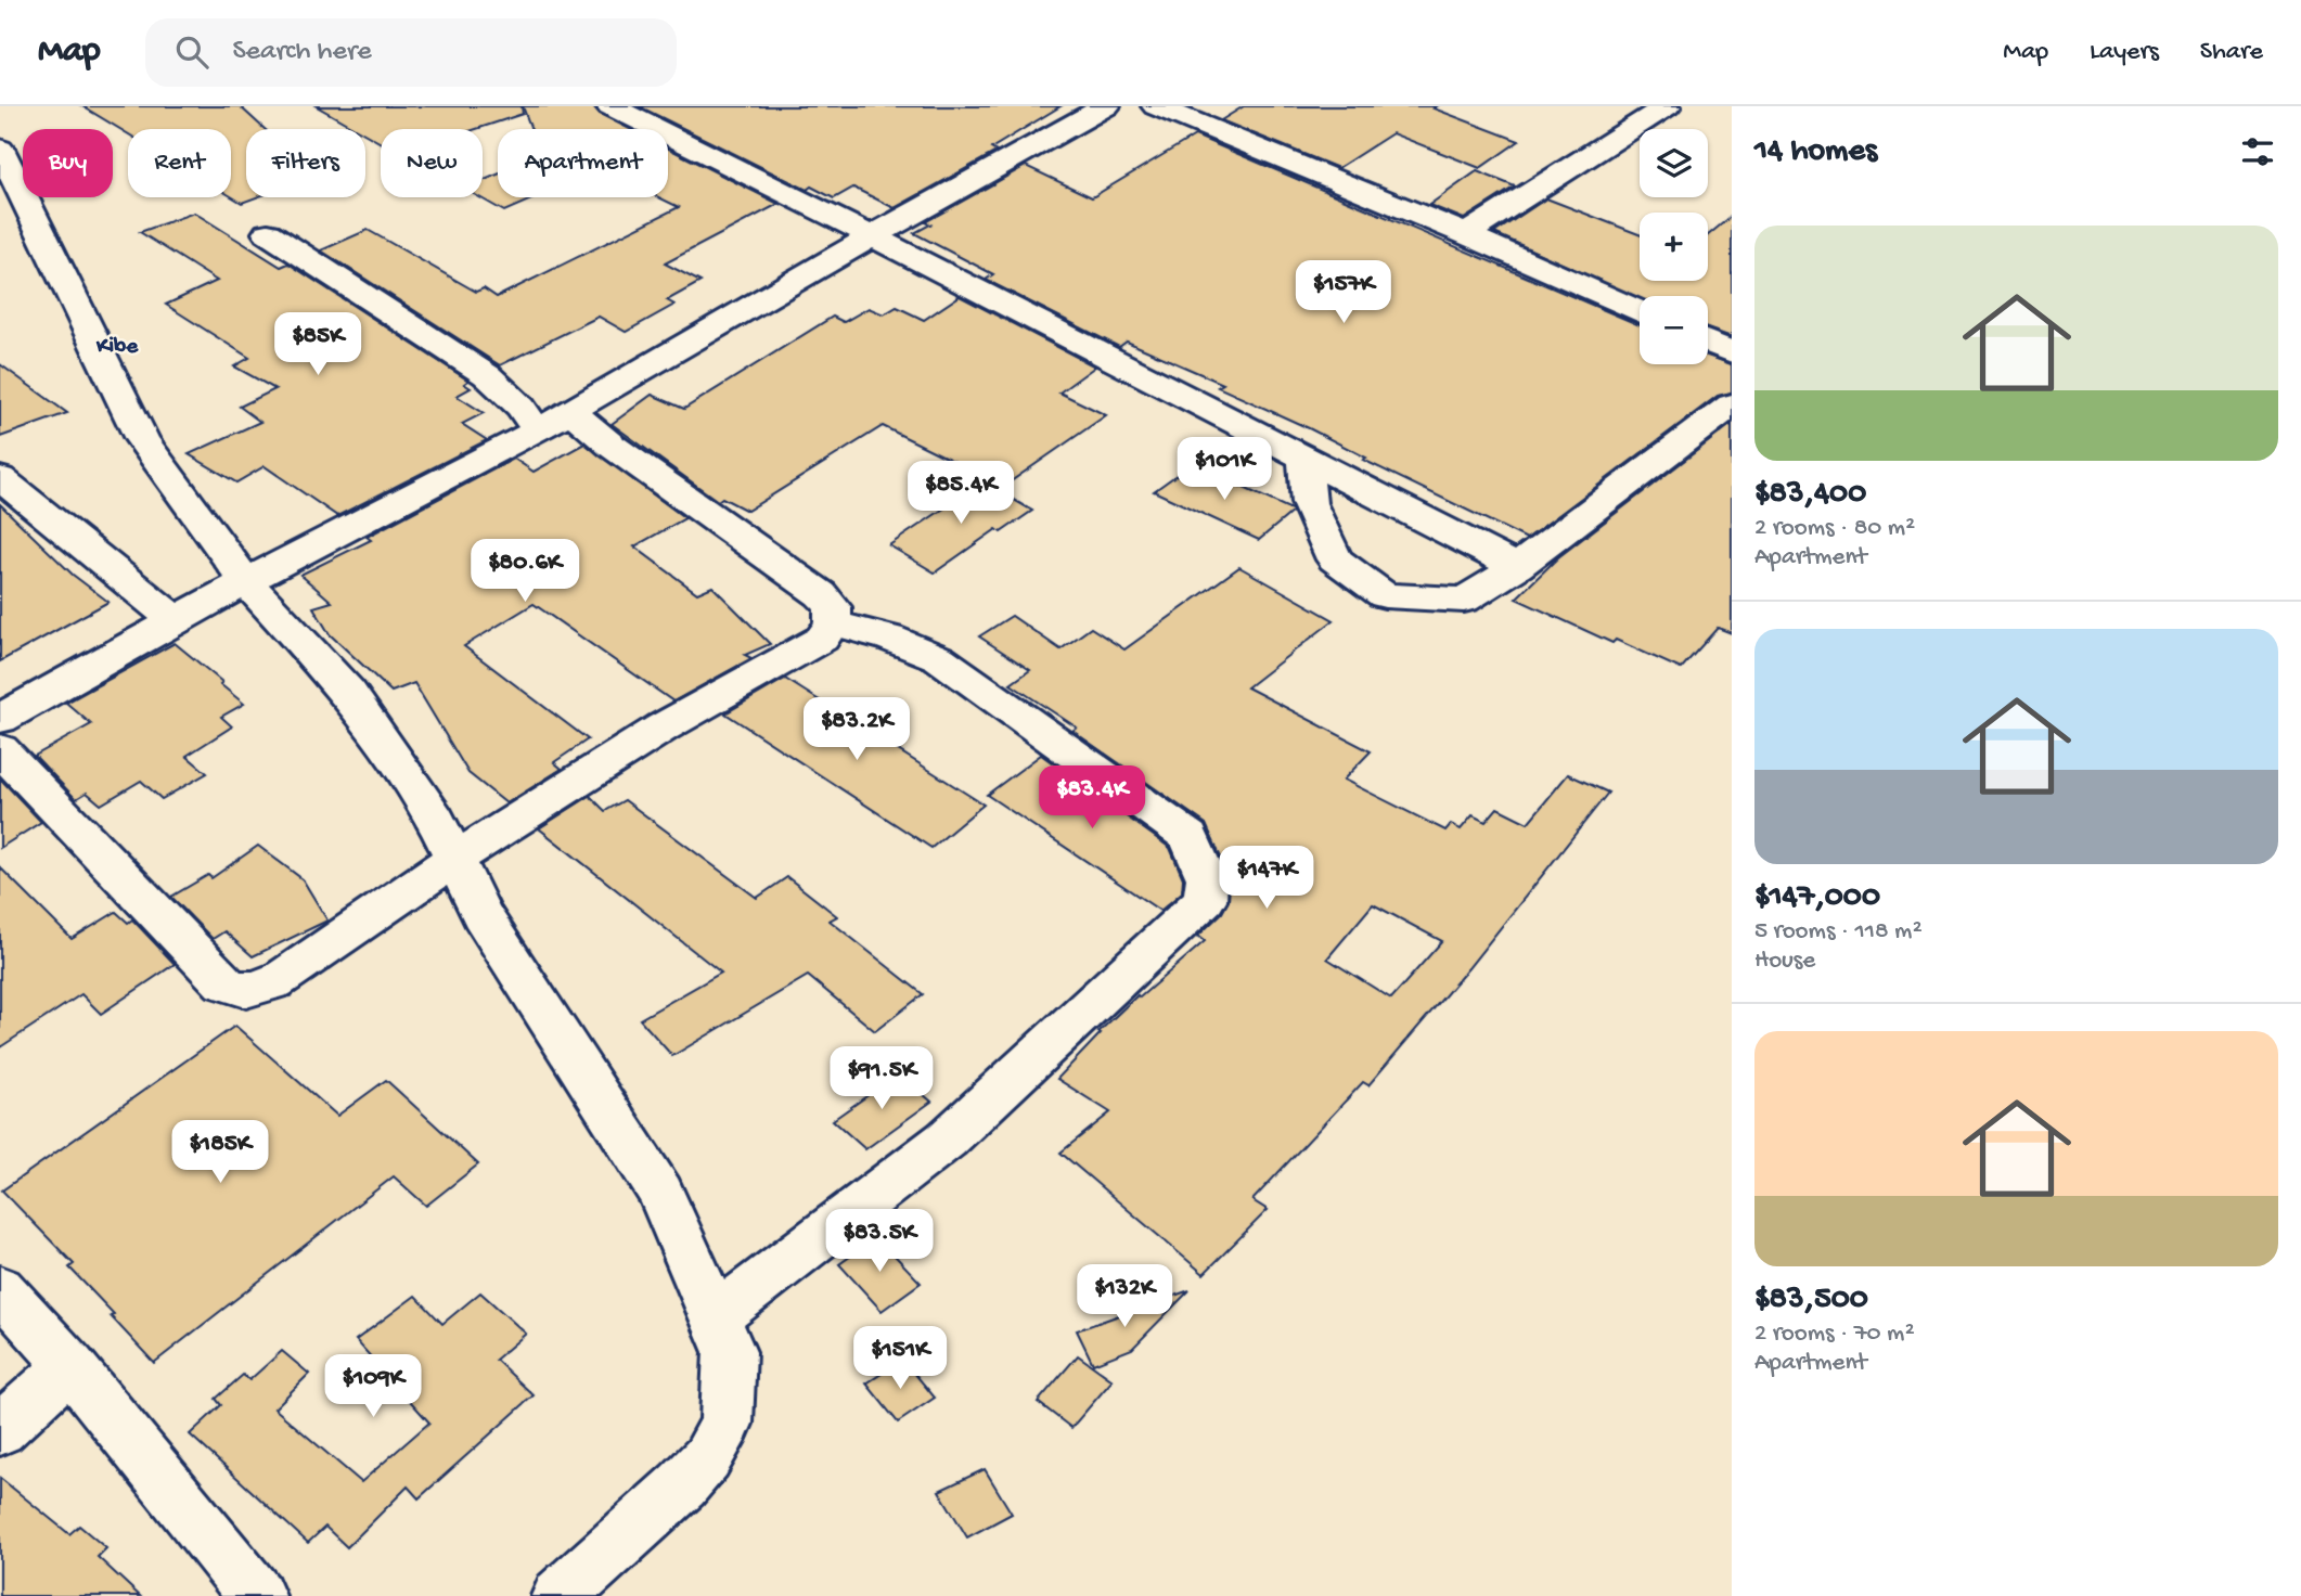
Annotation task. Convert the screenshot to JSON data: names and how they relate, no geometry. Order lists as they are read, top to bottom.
{
  "districts": ["Kibe"],
  "page": {
    "header": "Map",
    "search": "Search here",
    "nav": ["Map", "Layers", "Share"],
    "heading": "14 homes",
    "map_buttons": ["+", "−"],
    "chip": [
      "Buy",
      "Rent",
      "Filters",
      "New",
      "Apartment"
    ],
    "list": [
      {
        "name": "$83,400",
        "note": "2 rooms · 80 m² · Apartment"
      },
      {
        "name": "$147,000",
        "note": "5 rooms · 118 m² · House"
      },
      {
        "name": "$83,500",
        "note": "2 rooms · 70 m² · Apartment"
      }
    ],
    "price": [
      "$157K",
      "$85K",
      "$101K",
      "$85.4K",
      "$80.6K",
      "$83.2K",
      "$83.4K",
      "$147K",
      "$91.5K",
      "$185K",
      "$83.5K",
      "$132K",
      "$151K",
      "$109K"
    ]
  }
}
